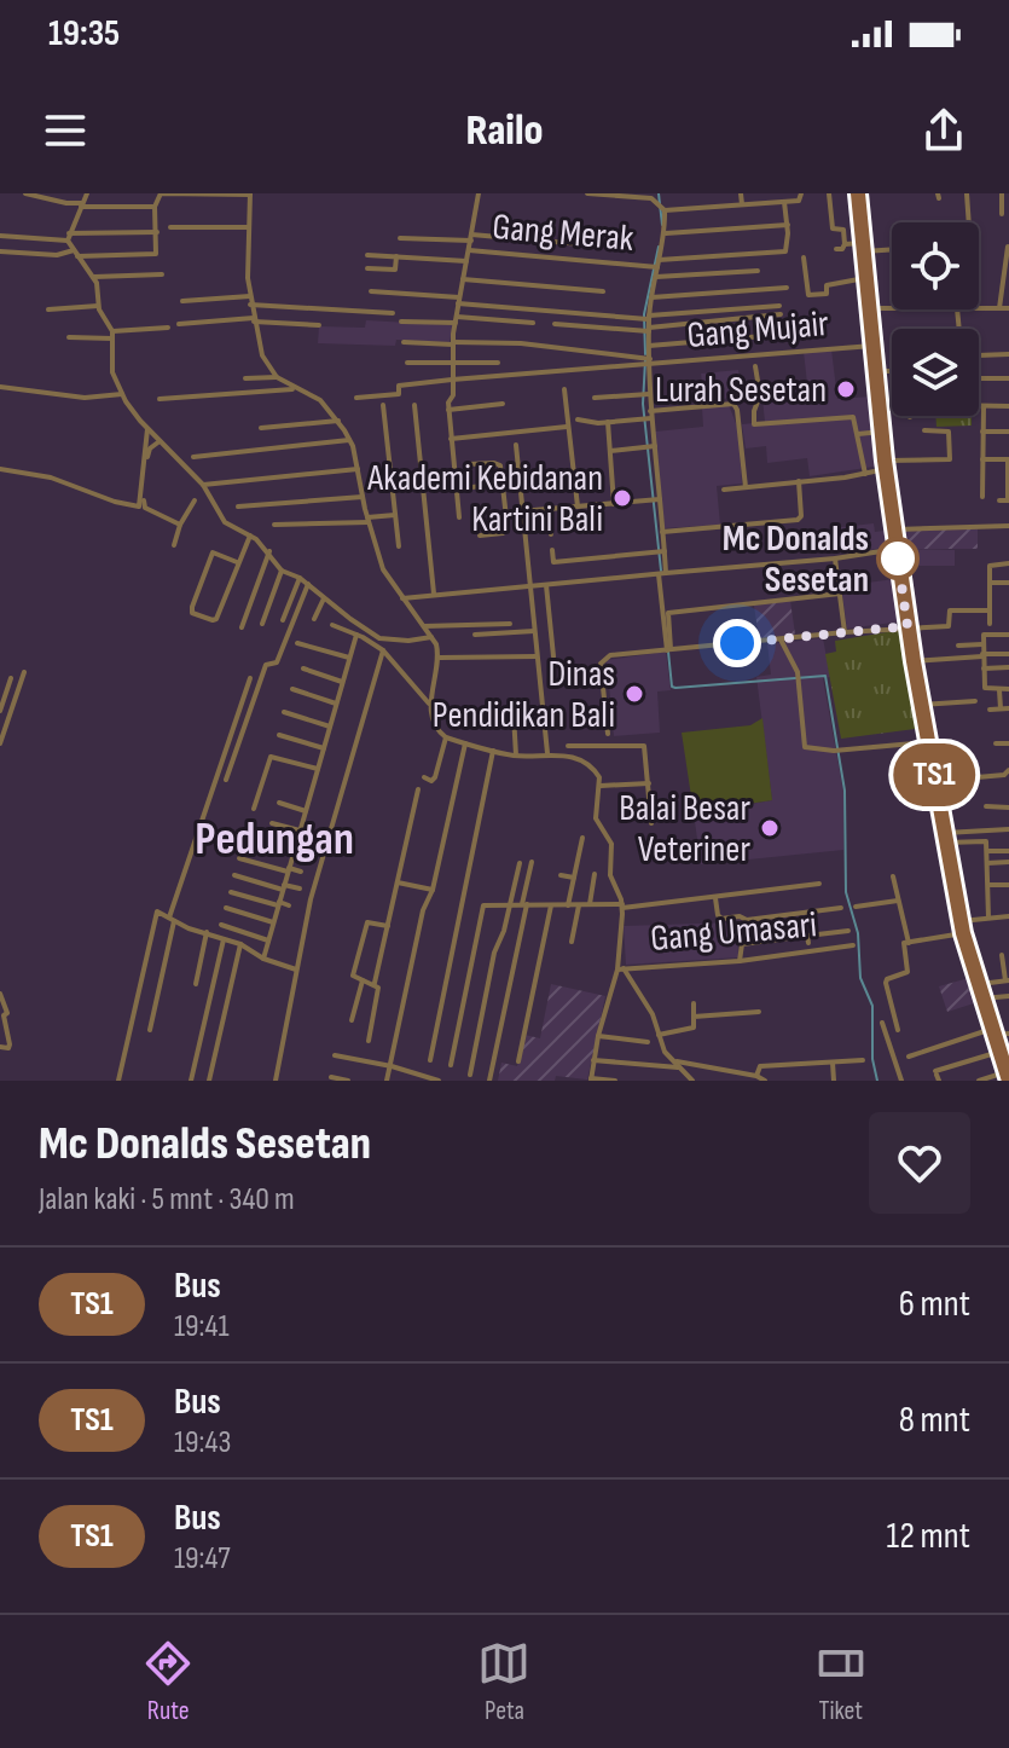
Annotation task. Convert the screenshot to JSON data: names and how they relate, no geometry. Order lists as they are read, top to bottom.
{
  "streets": {
    "street": ["Gang Merak", "Gang Mujair", "Gang Umasari"]
  },
  "districts": ["Pedungan"],
  "places": [
    "Lurah Sesetan",
    "Akademi Kebidanan Kartini Bali",
    "Mc Donalds Sesetan",
    "Dinas Pendidikan Bali",
    "Balai Besar Veteriner"
  ],
  "lines": ["bus line TS1"],
  "page": {
    "status": "19:35",
    "header": "Railo",
    "on_map": "TS1",
    "heading": ["Mc Donalds Sesetan", "Jalan kaki · 5 mnt · 340 m"],
    "list": [
      {
        "mark": "TS1",
        "name": "Bus",
        "note": "19:41",
        "value": "6 mnt"
      },
      {
        "mark": "TS1",
        "name": "Bus",
        "note": "19:43",
        "value": "8 mnt"
      },
      {
        "mark": "TS1",
        "name": "Bus",
        "note": "19:47",
        "value": "12 mnt"
      }
    ],
    "tabs": ["Rute", "Peta", "Tiket"]
  }
}
